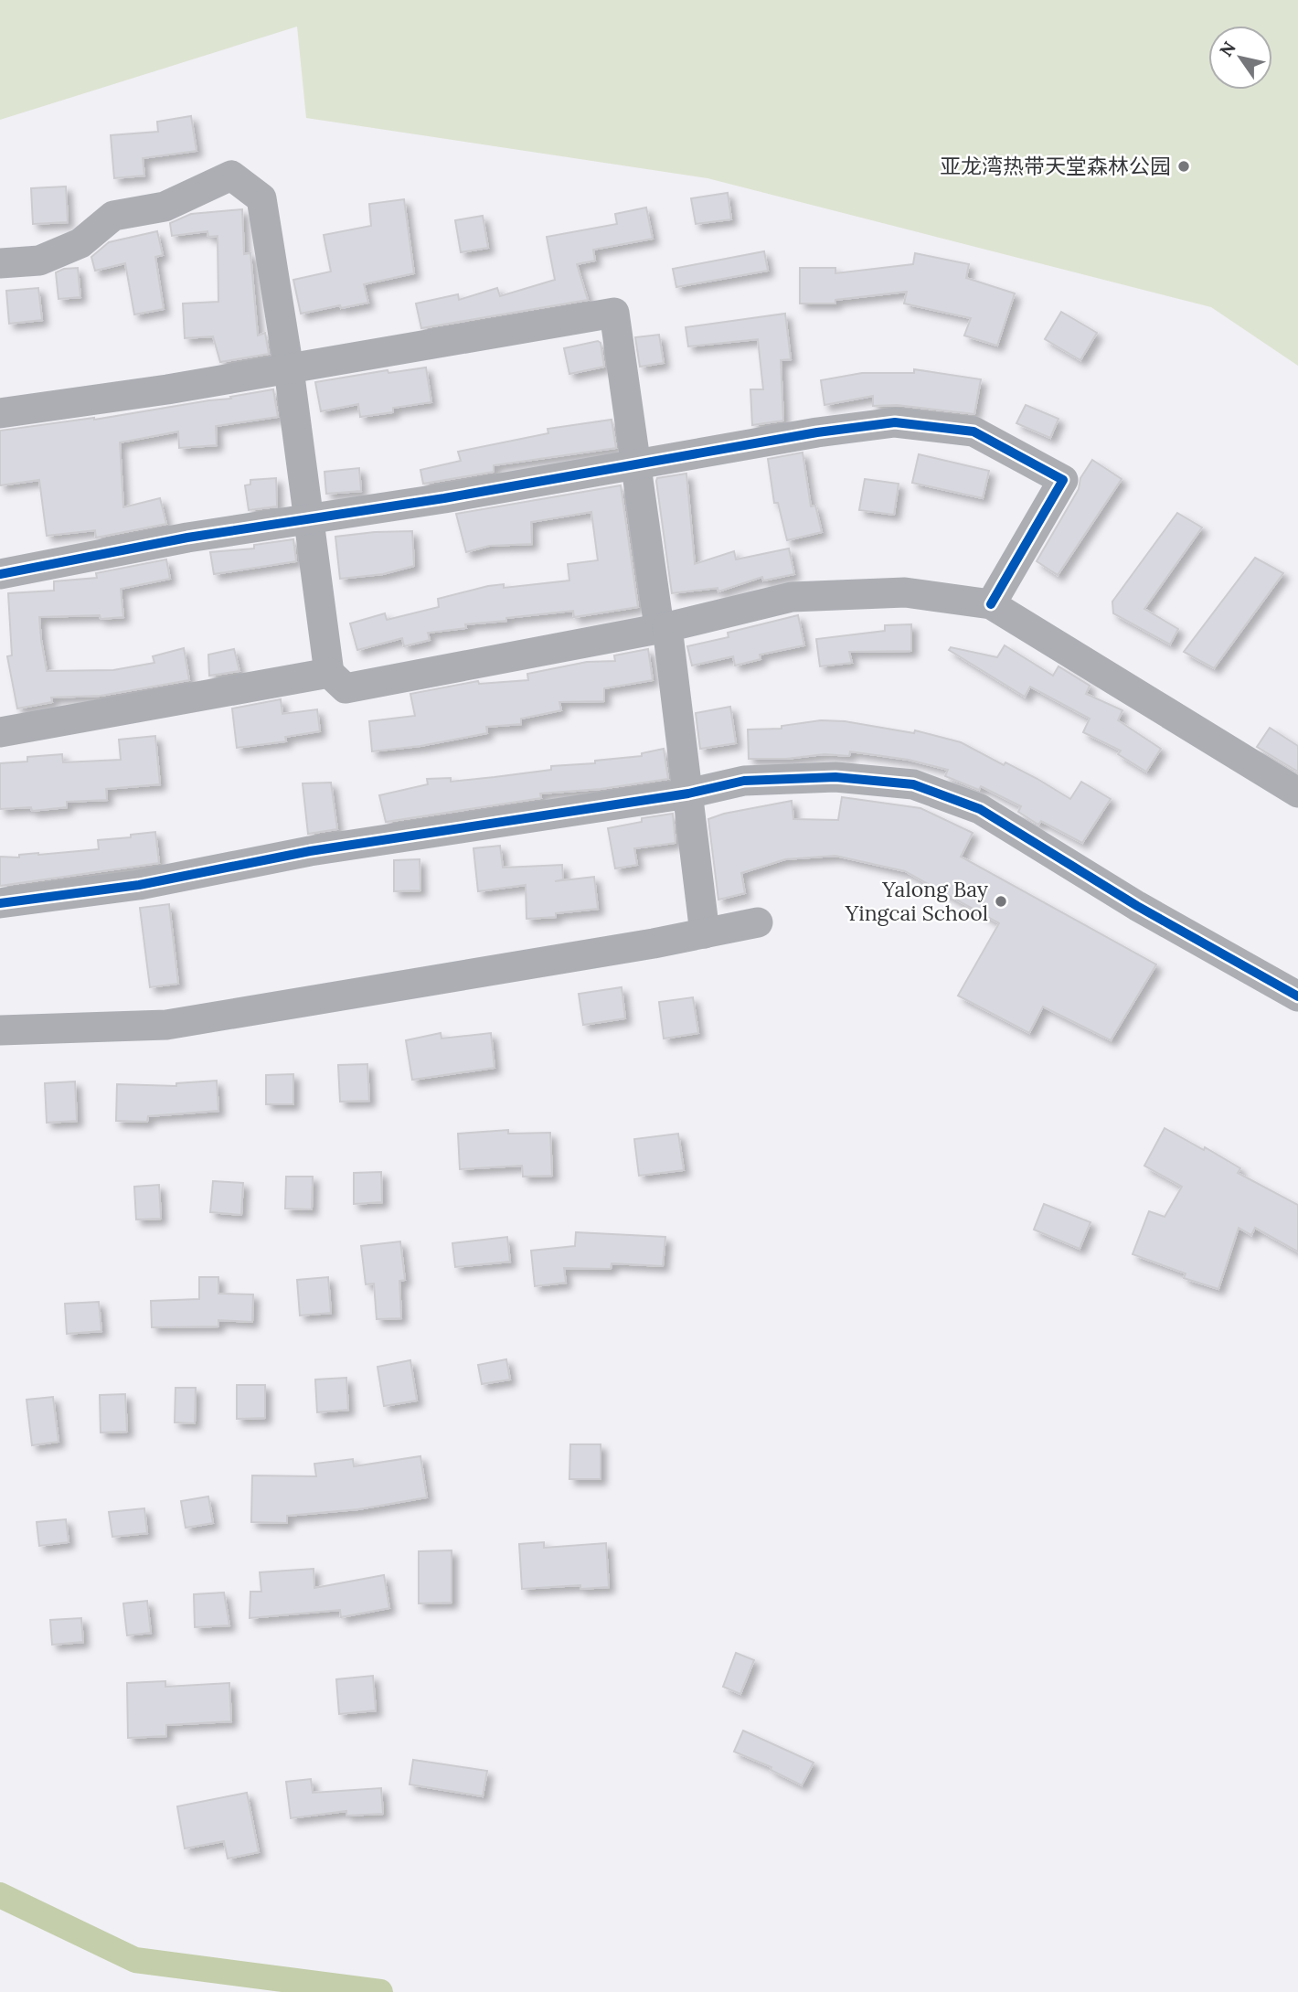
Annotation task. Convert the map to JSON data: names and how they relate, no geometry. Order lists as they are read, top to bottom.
{
  "places": ["亚龙湾热带天堂森林公园", "Yalong Bay Yingcai School"],
  "north": "top left"
}
